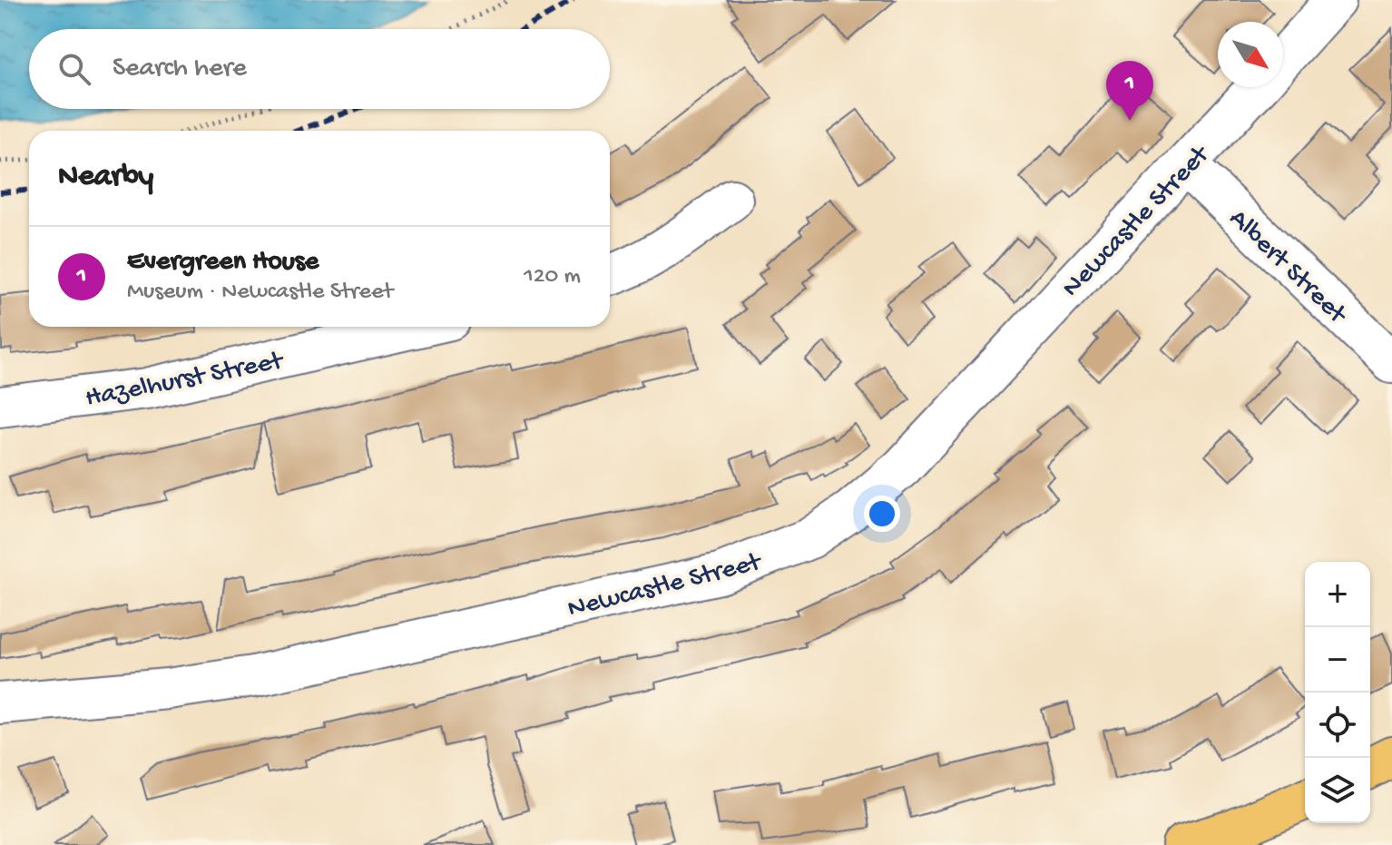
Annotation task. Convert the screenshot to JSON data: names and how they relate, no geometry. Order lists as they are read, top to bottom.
{
  "streets": {
    "street": ["Newcastle Street", "Albert Street", "Hazelhurst Street"]
  },
  "crossings": [
    ["Newcastle Street", "Albert Street"]
  ],
  "north": "bottom right",
  "page": {
    "search": "Search here",
    "pins": "1",
    "heading": "Nearby",
    "list": [
      {
        "mark": "1",
        "name": "Evergreen House",
        "note": "Museum · Newcastle Street",
        "value": "120 m"
      }
    ],
    "map_buttons": ["+", "−"]
  }
}
